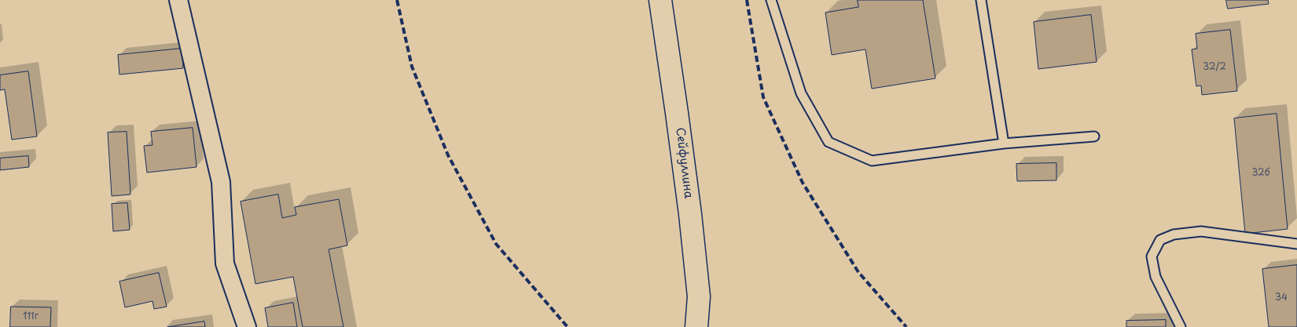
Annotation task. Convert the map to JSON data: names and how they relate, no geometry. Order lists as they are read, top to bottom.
{
  "streets": {
    "main road": ["Сейфуллина"]
  },
  "house_numbers": [
    "32/2",
    "32б",
    "34",
    "111г"
  ]
}
